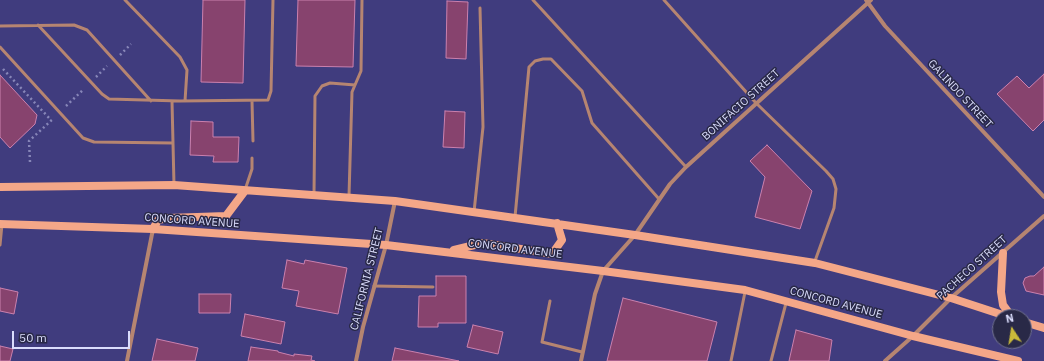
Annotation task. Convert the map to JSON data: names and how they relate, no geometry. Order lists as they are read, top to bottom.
{
  "streets": {
    "main road": ["CONCORD AVENUE"],
    "street": [
      "GALINDO STREET",
      "BONIFACIO STREET",
      "PACHECO STREET",
      "CALIFORNIA STREET"
    ]
  },
  "crossings": [
    ["GALINDO STREET", "BONIFACIO STREET"],
    ["BONIFACIO STREET", "CONCORD AVENUE"],
    ["CONCORD AVENUE", "PACHECO STREET"],
    ["CONCORD AVENUE", "CALIFORNIA STREET"]
  ],
  "scale_bar": "50 m",
  "north": "top"
}
